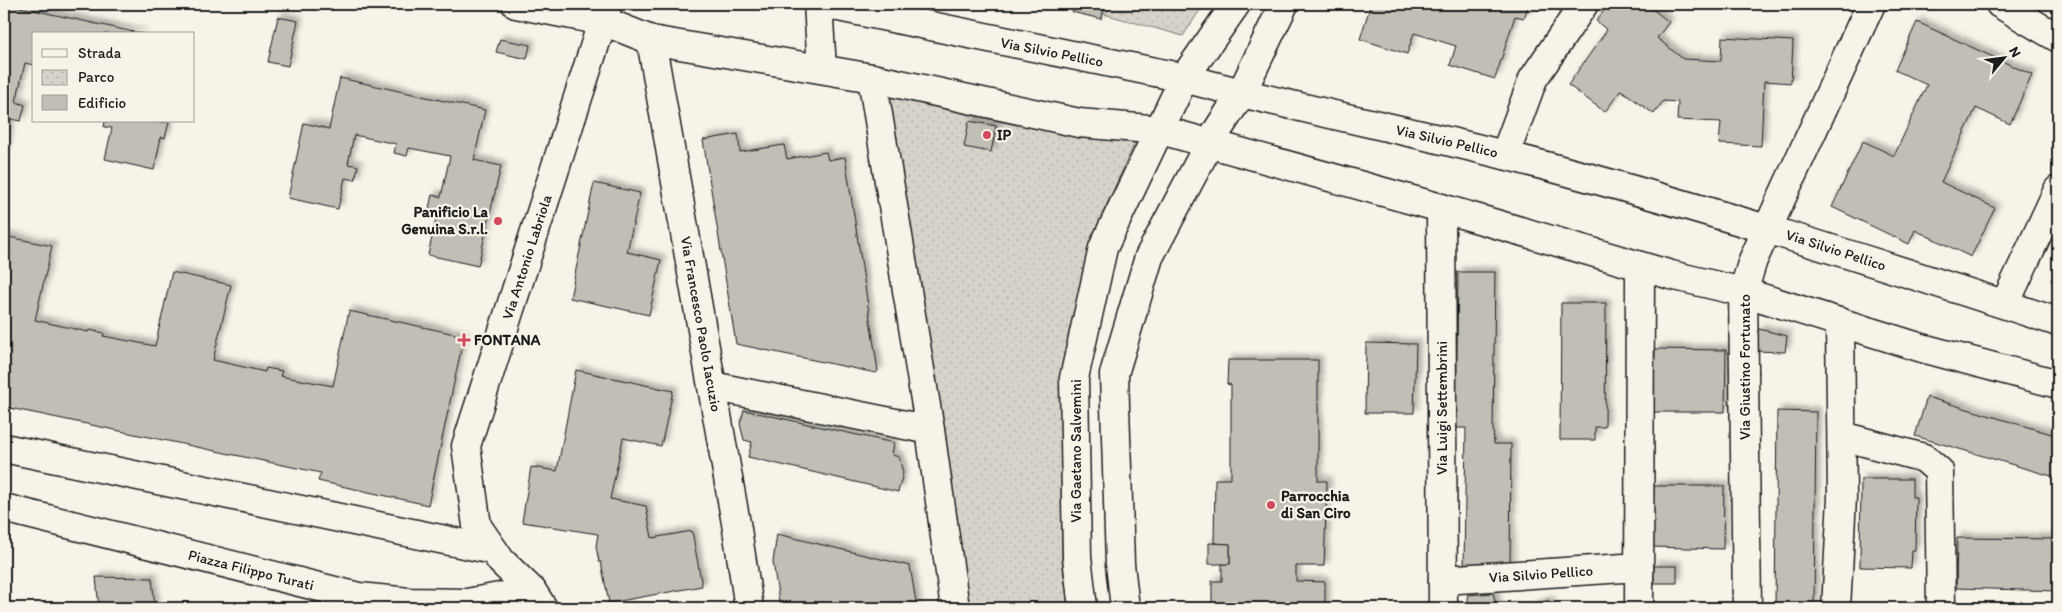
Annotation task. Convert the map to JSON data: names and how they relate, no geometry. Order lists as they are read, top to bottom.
{
  "streets": {
    "street": [
      "Via Silvio Pellico",
      "Via Antonio Labriola",
      "Via Francesco Paolo Iacuzio",
      "Via Giustino Fortunato",
      "Via Luigi Settembrini",
      "Via Gaetano Salvemini",
      "Piazza Filippo Turati"
    ]
  },
  "crossings": [
    ["Via Silvio Pellico", "Via Giustino Fortunato"],
    ["Via Silvio Pellico", "Via Luigi Settembrini"],
    ["Via Silvio Pellico", "Via Gaetano Salvemini"],
    ["Via Antonio Labriola", "Piazza Filippo Turati"]
  ],
  "places": {
    "other": ["IP", "Panificio La Genuina S.r.l.", "Parrocchia di San Ciro"],
    "health": ["FONTANA"]
  },
  "legend": ["Strada", "Parco", "Edificio"],
  "north": "top right"
}
